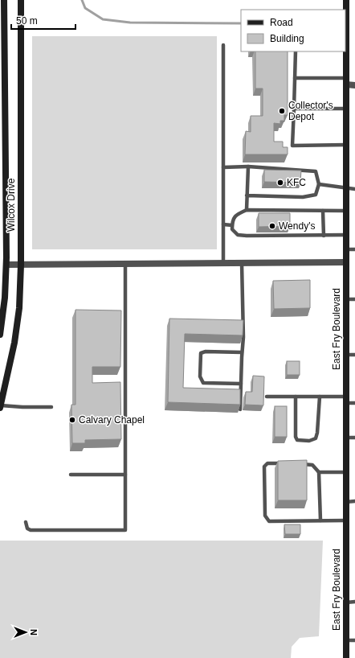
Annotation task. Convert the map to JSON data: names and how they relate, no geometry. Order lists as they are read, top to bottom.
{
  "streets": {
    "street": ["Wilcox Drive", "East Fry Boulevard"]
  },
  "places": [
    "Collector's Depot",
    "KFC",
    "Wendy's",
    "Calvary Chapel"
  ],
  "legend": ["Road", "Building"],
  "scale_bar": "50 m",
  "north": "right"
}
